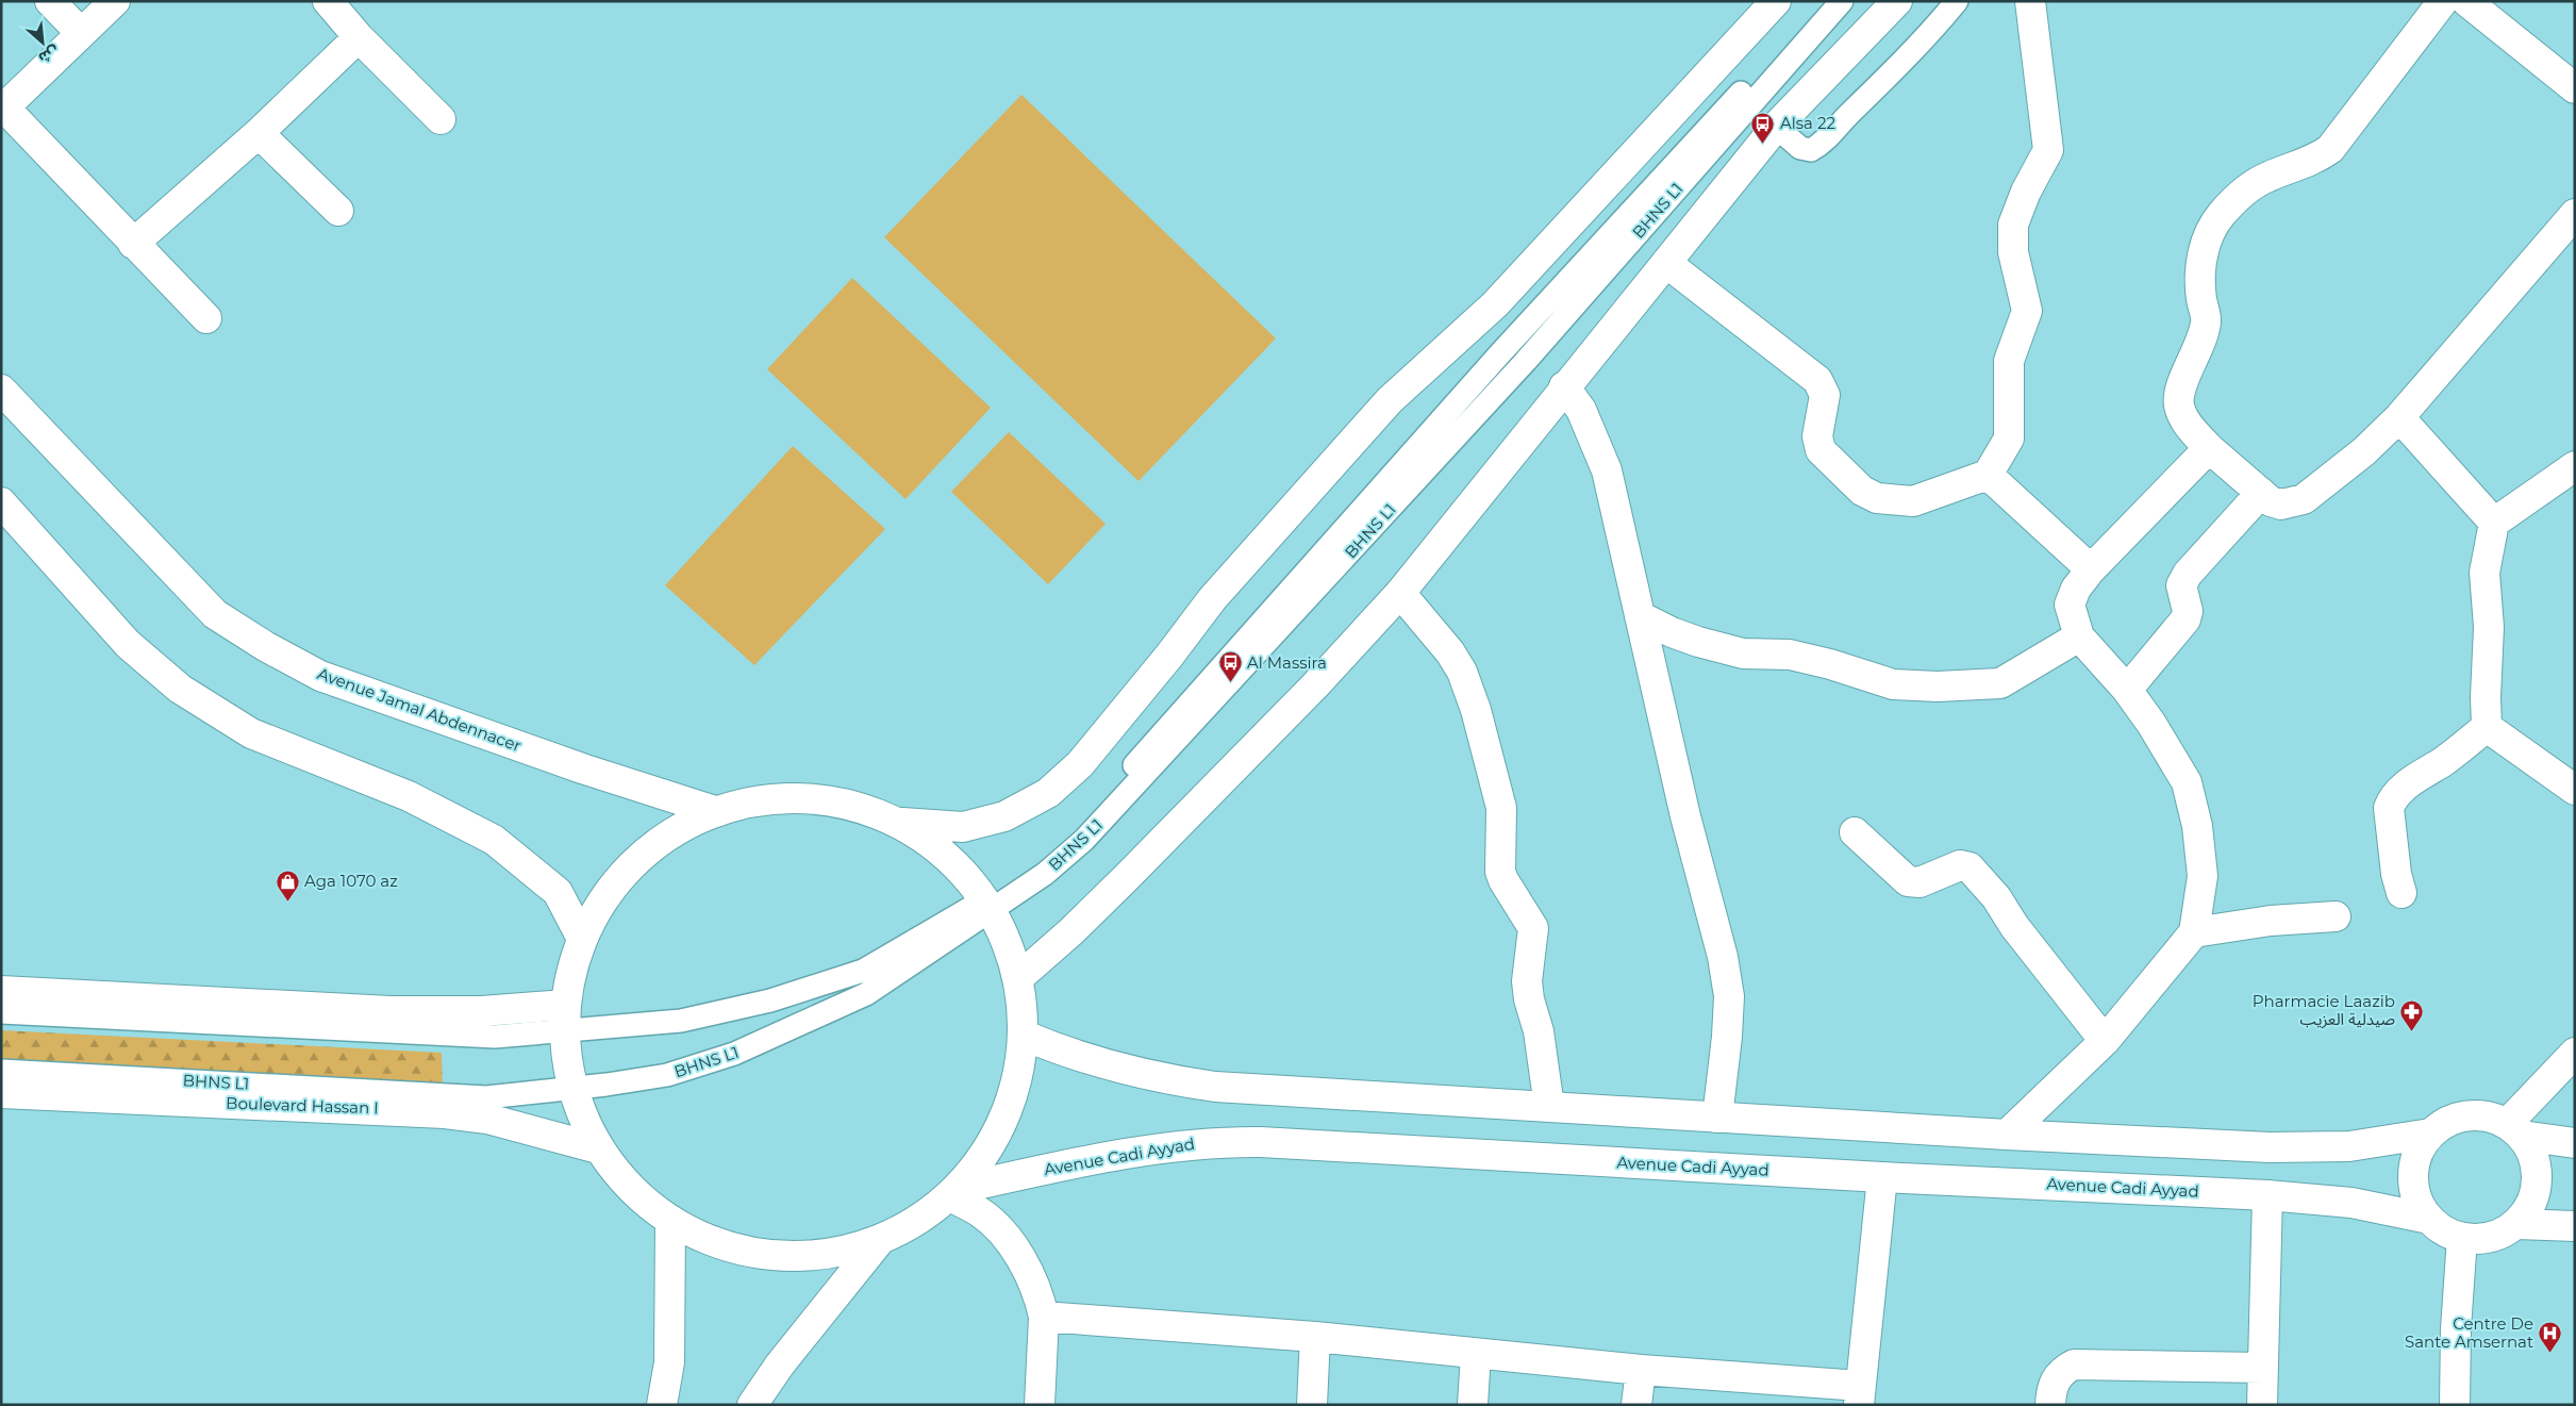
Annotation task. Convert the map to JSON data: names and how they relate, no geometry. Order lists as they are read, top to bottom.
{
  "streets": {
    "street": ["Avenue Jamal Abdennacer", "Boulevard Hassan I", "Avenue Cadi Ayyad"],
    "lane": ["BHNS L1"]
  },
  "places": {
    "bus stop": ["Alsa 22", "Al Massira"],
    "shop": ["Aga 1070 az"],
    "pharmacy": ["Pharmacie Laazib صيدلية العزيب"],
    "hospital": ["Centre De Sante Amsernat"]
  },
  "north": "bottom right"
}
